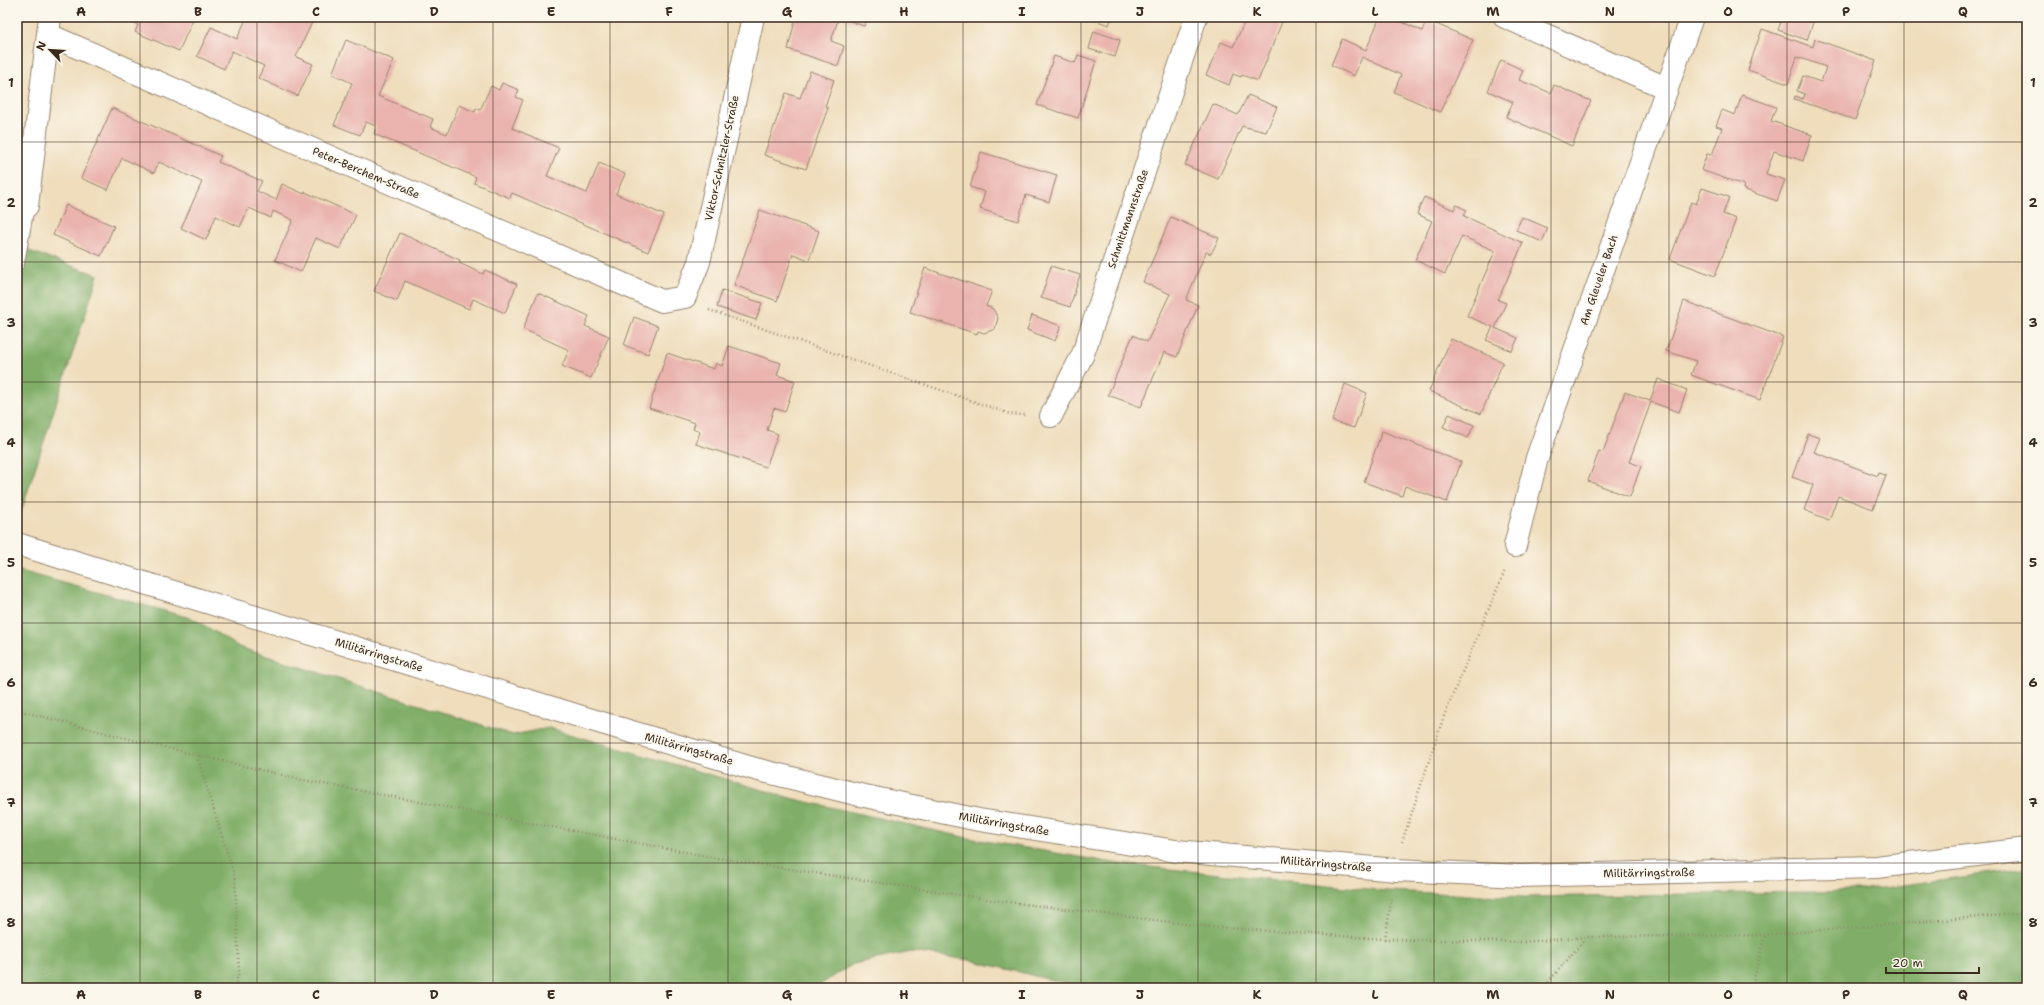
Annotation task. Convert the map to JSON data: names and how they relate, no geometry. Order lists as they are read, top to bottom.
{
  "streets": {
    "street": [
      "Viktor-Schnitzler-Straße",
      "Peter-Berchem-Straße",
      "Schmittmannstraße",
      "Am Gleueler Bach",
      "Militärringstraße"
    ]
  },
  "crossings": [
    ["Viktor-Schnitzler-Straße", "Peter-Berchem-Straße"]
  ],
  "scale_bar": "20 m",
  "north": "top left",
  "grid": {
    "columns": [
      "A",
      "B",
      "C",
      "D",
      "E",
      "F",
      "G",
      "H",
      "I",
      "J",
      "K",
      "L",
      "M",
      "N",
      "O",
      "P",
      "Q"
    ],
    "rows": [
      "1",
      "2",
      "3",
      "4",
      "5",
      "6",
      "7",
      "8"
    ]
  }
}
